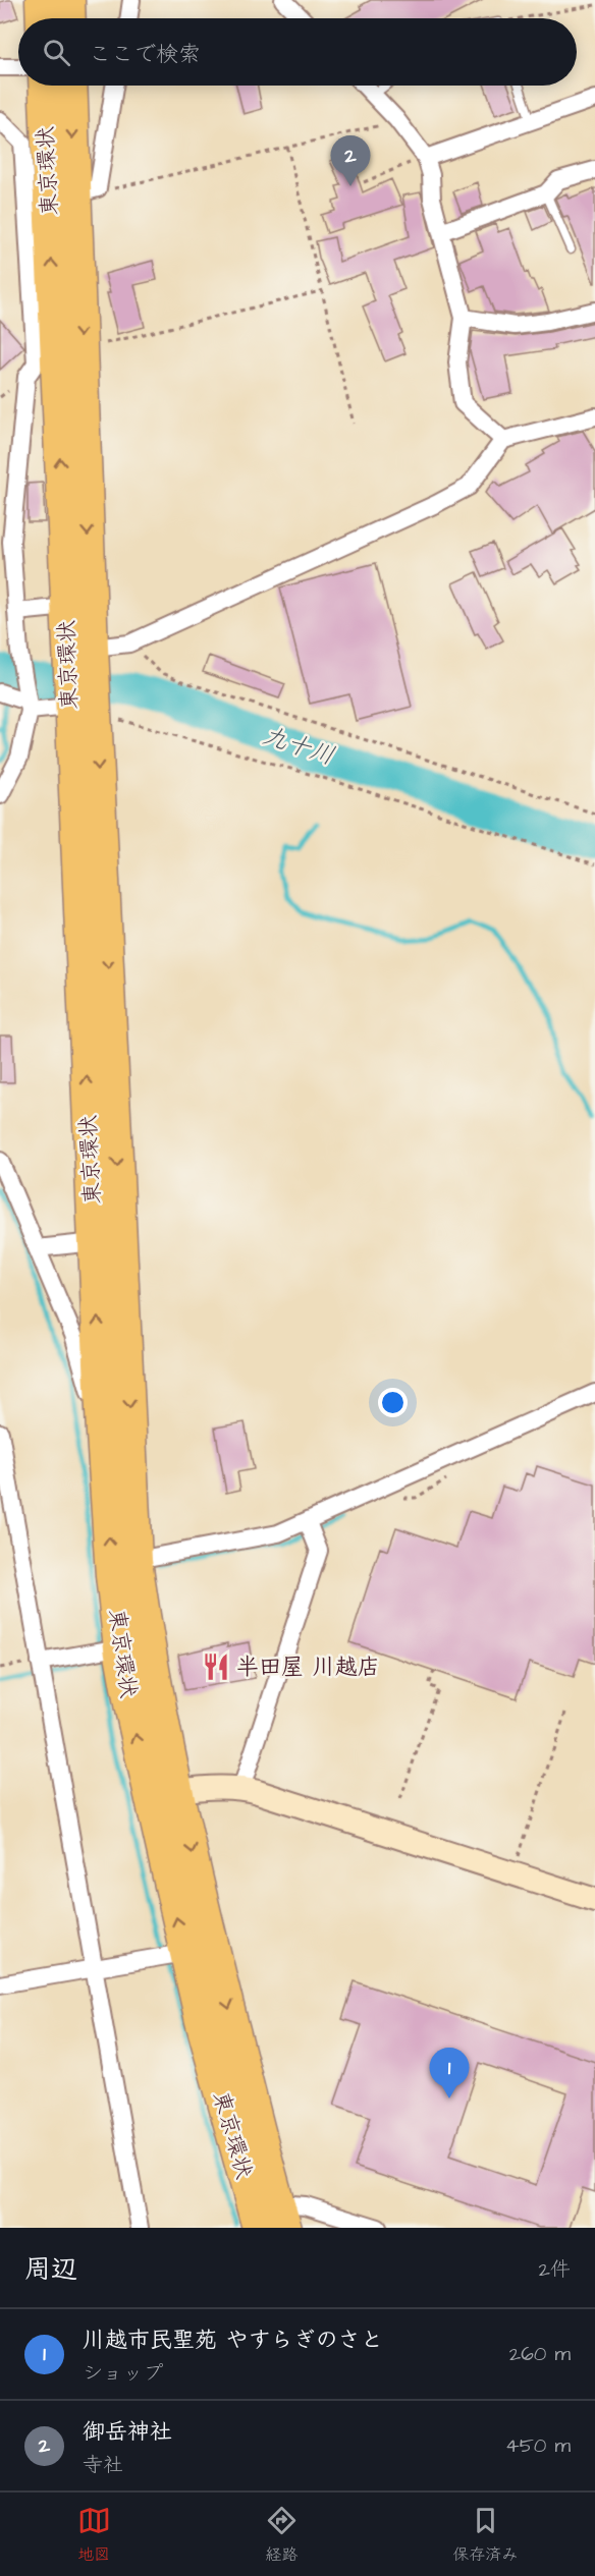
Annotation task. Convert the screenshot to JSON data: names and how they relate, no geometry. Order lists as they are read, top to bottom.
{
  "streets": {
    "highway": ["東京環状"]
  },
  "water": ["九十川"],
  "places": {
    "restaurant": ["半田屋 川越店"]
  },
  "page": {
    "search": "ここで検索",
    "pins": ["2", "1"],
    "heading": ["周辺", "2件"],
    "list": [
      {
        "mark": "1",
        "name": "川越市民聖苑 やすらぎのさと",
        "note": "ショップ",
        "value": "260 m"
      },
      {
        "mark": "2",
        "name": "御岳神社",
        "note": "寺社",
        "value": "450 m"
      }
    ],
    "nav": ["地図", "経路", "保存済み"]
  }
}
